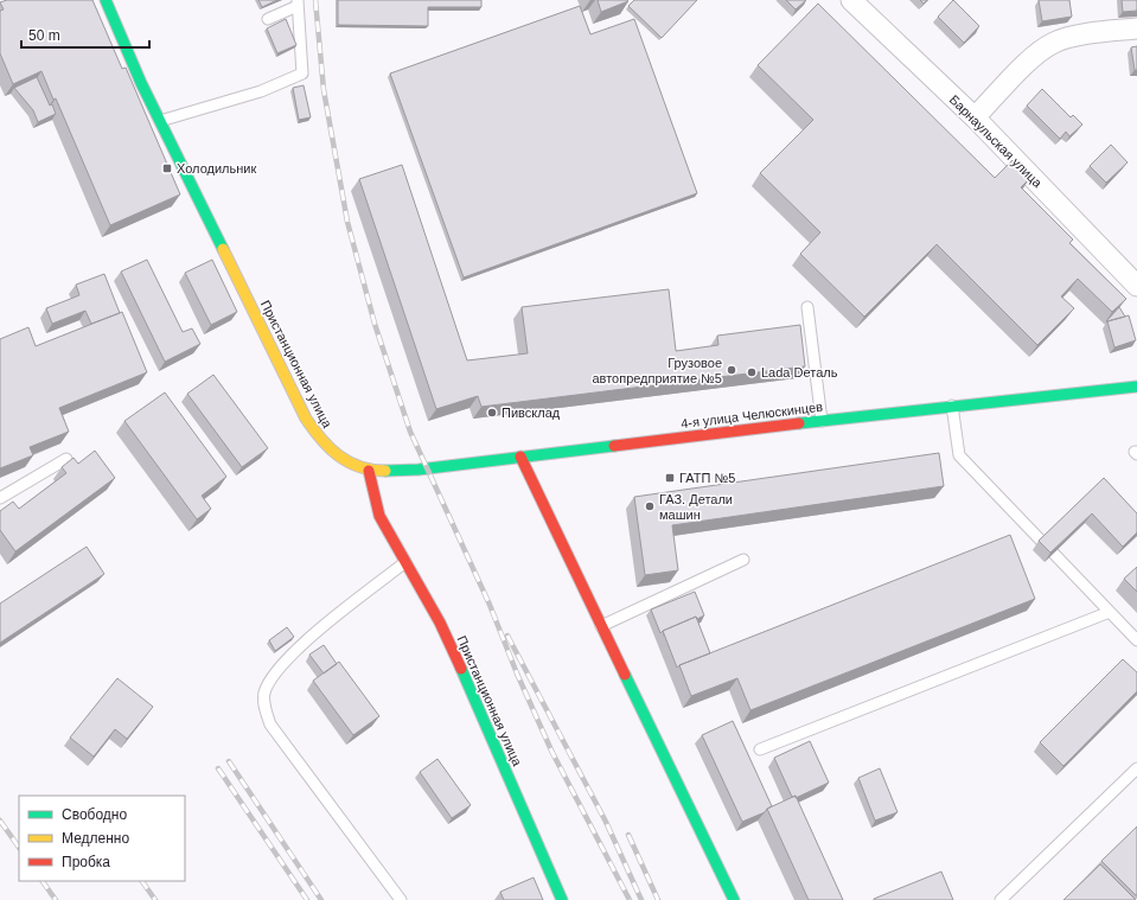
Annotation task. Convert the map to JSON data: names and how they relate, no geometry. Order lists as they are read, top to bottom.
{
  "streets": {
    "main road": ["Пристанционная улица", "4-я улица Челюскинцев"],
    "street": ["Барнаульская улица"]
  },
  "crossings": [
    ["Пристанционная улица", "4-я улица Челюскинцев"]
  ],
  "places": {
    "transit": ["Холодильник", "ГАТП №5"],
    "other": [
      "Грузовое автопредприятие №5",
      "Lada Dеталь",
      "Пивсклад",
      "ГАЗ. Детали машин"
    ]
  },
  "legend": ["Свободно", "Медленно", "Пробка"],
  "scale_bar": "50 m"
}
